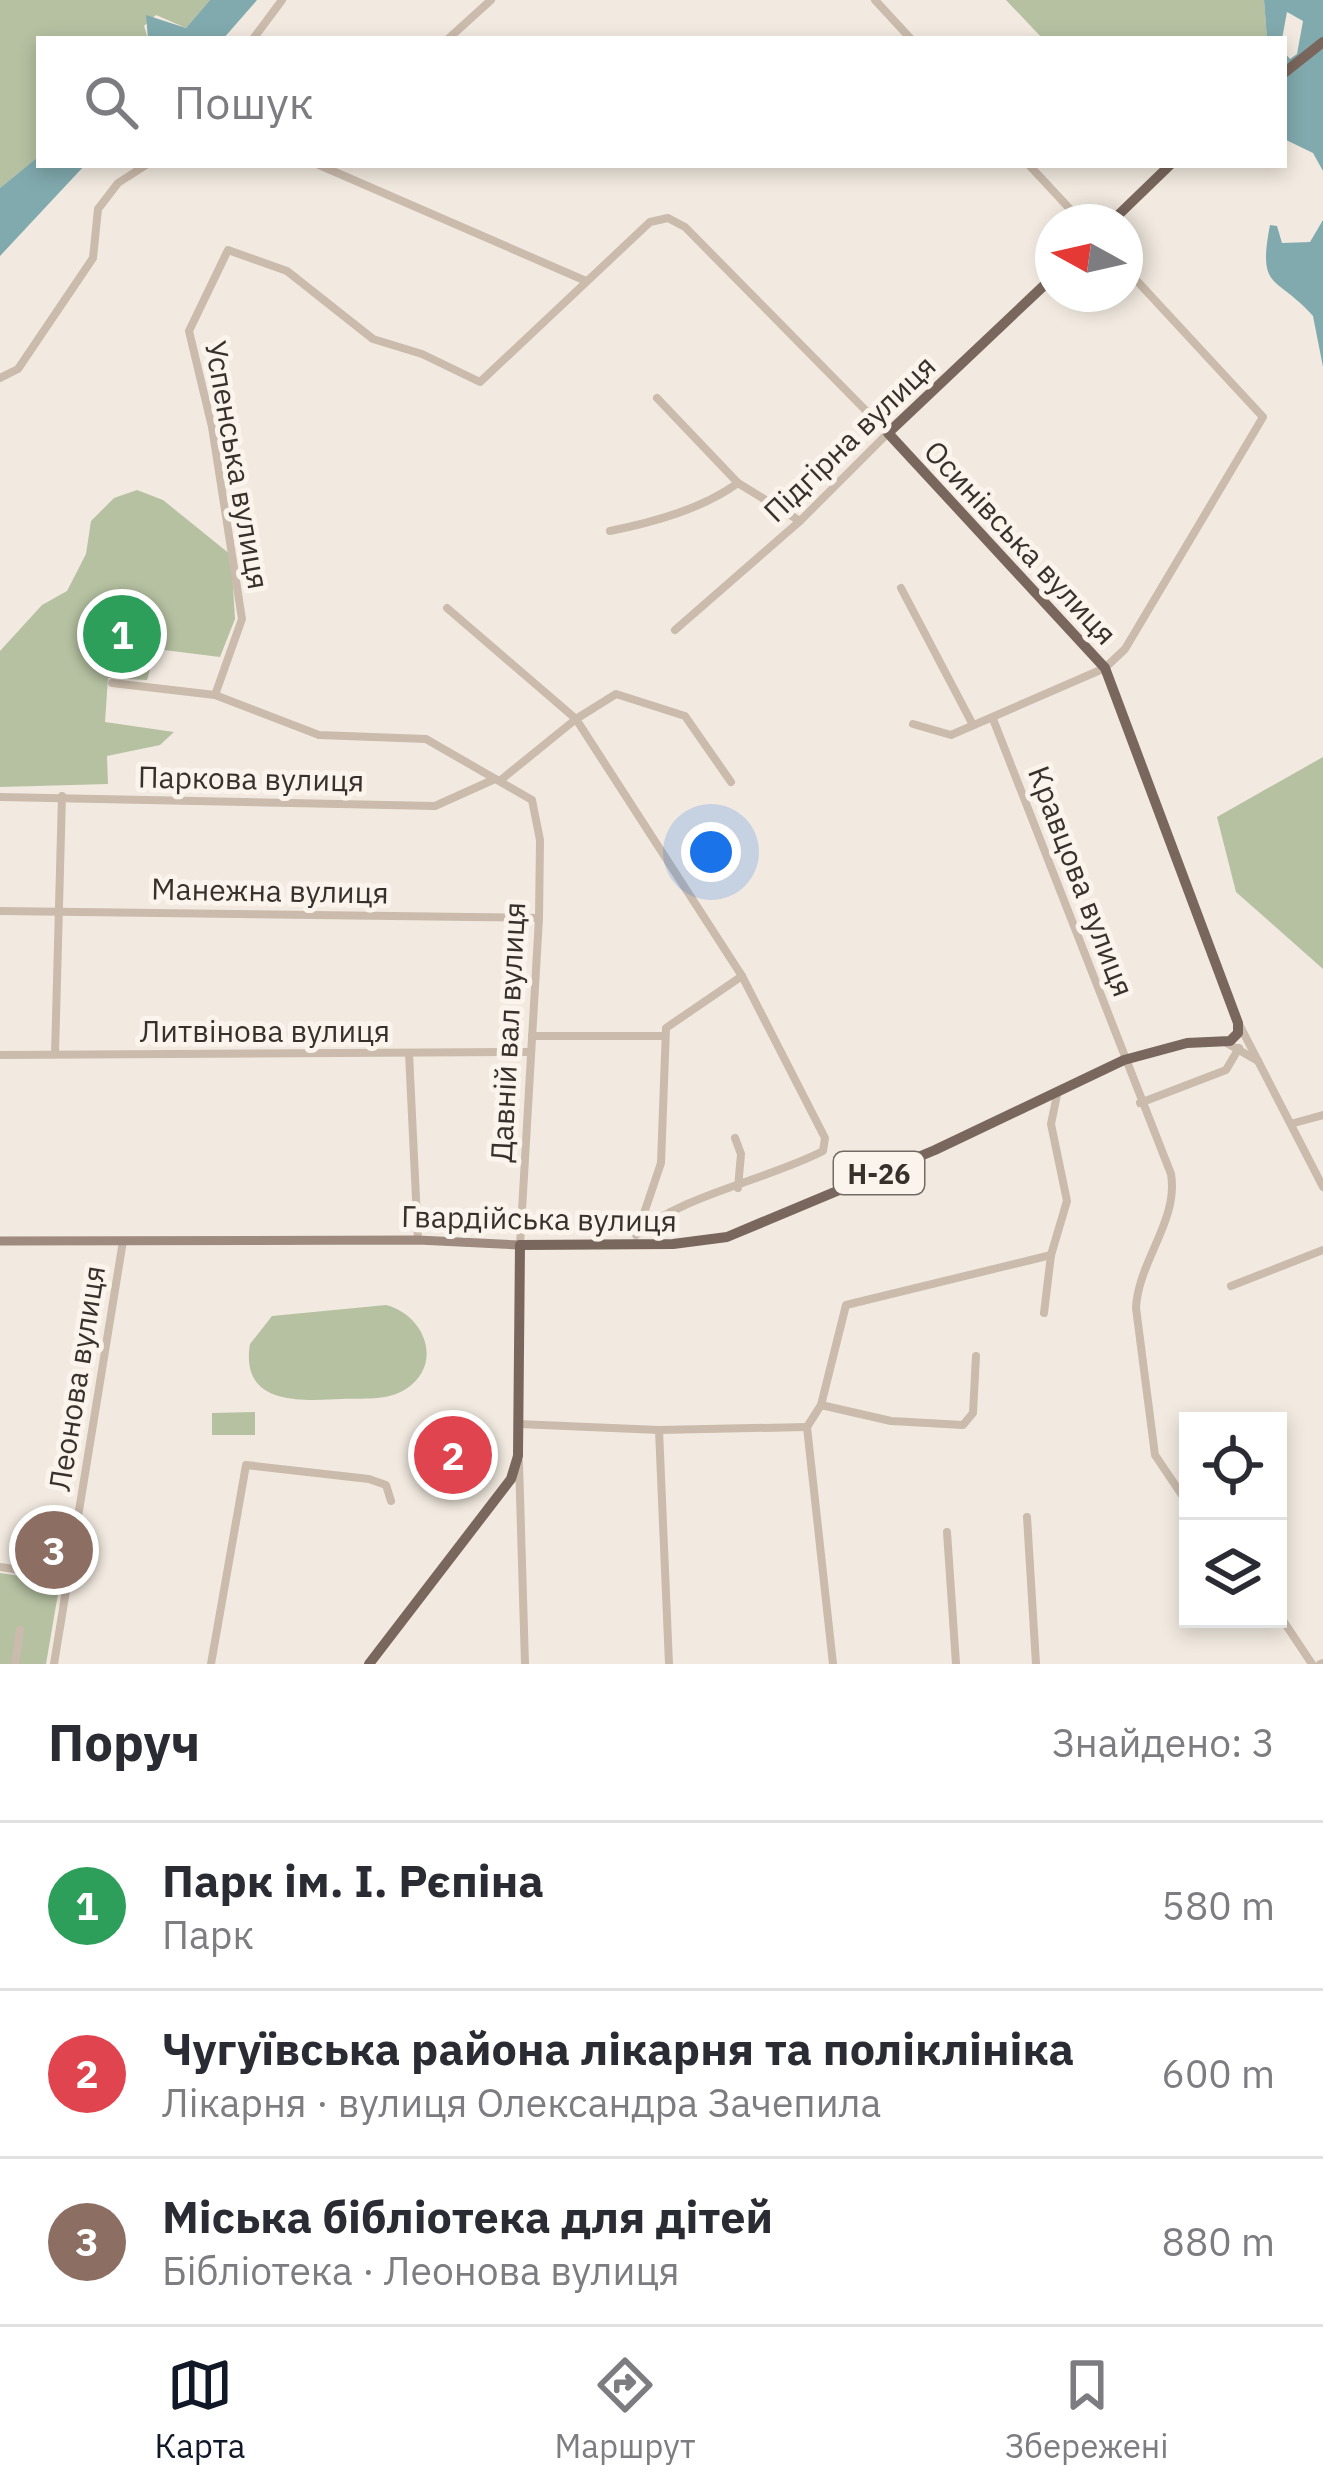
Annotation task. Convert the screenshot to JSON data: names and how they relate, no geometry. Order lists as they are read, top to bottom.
{
  "streets": {
    "main road": [
      "Підгірна вулиця",
      "Осинівська вулиця",
      "Давній вал вулиця",
      "Н-26",
      "Гвардійська вулиця"
    ],
    "street": [
      "Успенська вулиця",
      "Паркова вулиця",
      "Кравцова вулиця",
      "Манежна вулиця",
      "Литвінова вулиця",
      "Леонова вулиця"
    ]
  },
  "crossings": [
    ["Підгірна вулиця", "Осинівська вулиця"],
    ["Успенська вулиця", "Осинівська вулиця"],
    ["Паркова вулиця", "Давній вал вулиця"],
    ["Кравцова вулиця", "Гвардійська вулиця"],
    ["Манежна вулиця", "Давній вал вулиця"],
    ["Литвінова вулиця", "Давній вал вулиця"],
    ["Давній вал вулиця", "Гвардійська вулиця"],
    ["Гвардійська вулиця", "Леонова вулиця"]
  ],
  "north": "left",
  "page": {
    "search": "Пошук",
    "pins": ["1", "2", "3"],
    "heading": ["Поруч", "Знайдено: 3"],
    "list": [
      {
        "mark": "1",
        "name": "Парк ім. І. Рєпіна",
        "note": "Парк",
        "value": "580 m"
      },
      {
        "mark": "2",
        "name": "Чугуївська района лікарня та поліклініка",
        "note": "Лікарня · вулиця Олександра Зачепила",
        "value": "600 m"
      },
      {
        "mark": "3",
        "name": "Міська бібліотека для дітей",
        "note": "Бібліотека · Леонова вулиця",
        "value": "880 m"
      }
    ],
    "nav": ["Карта", "Маршрут", "Збережені"]
  }
}
